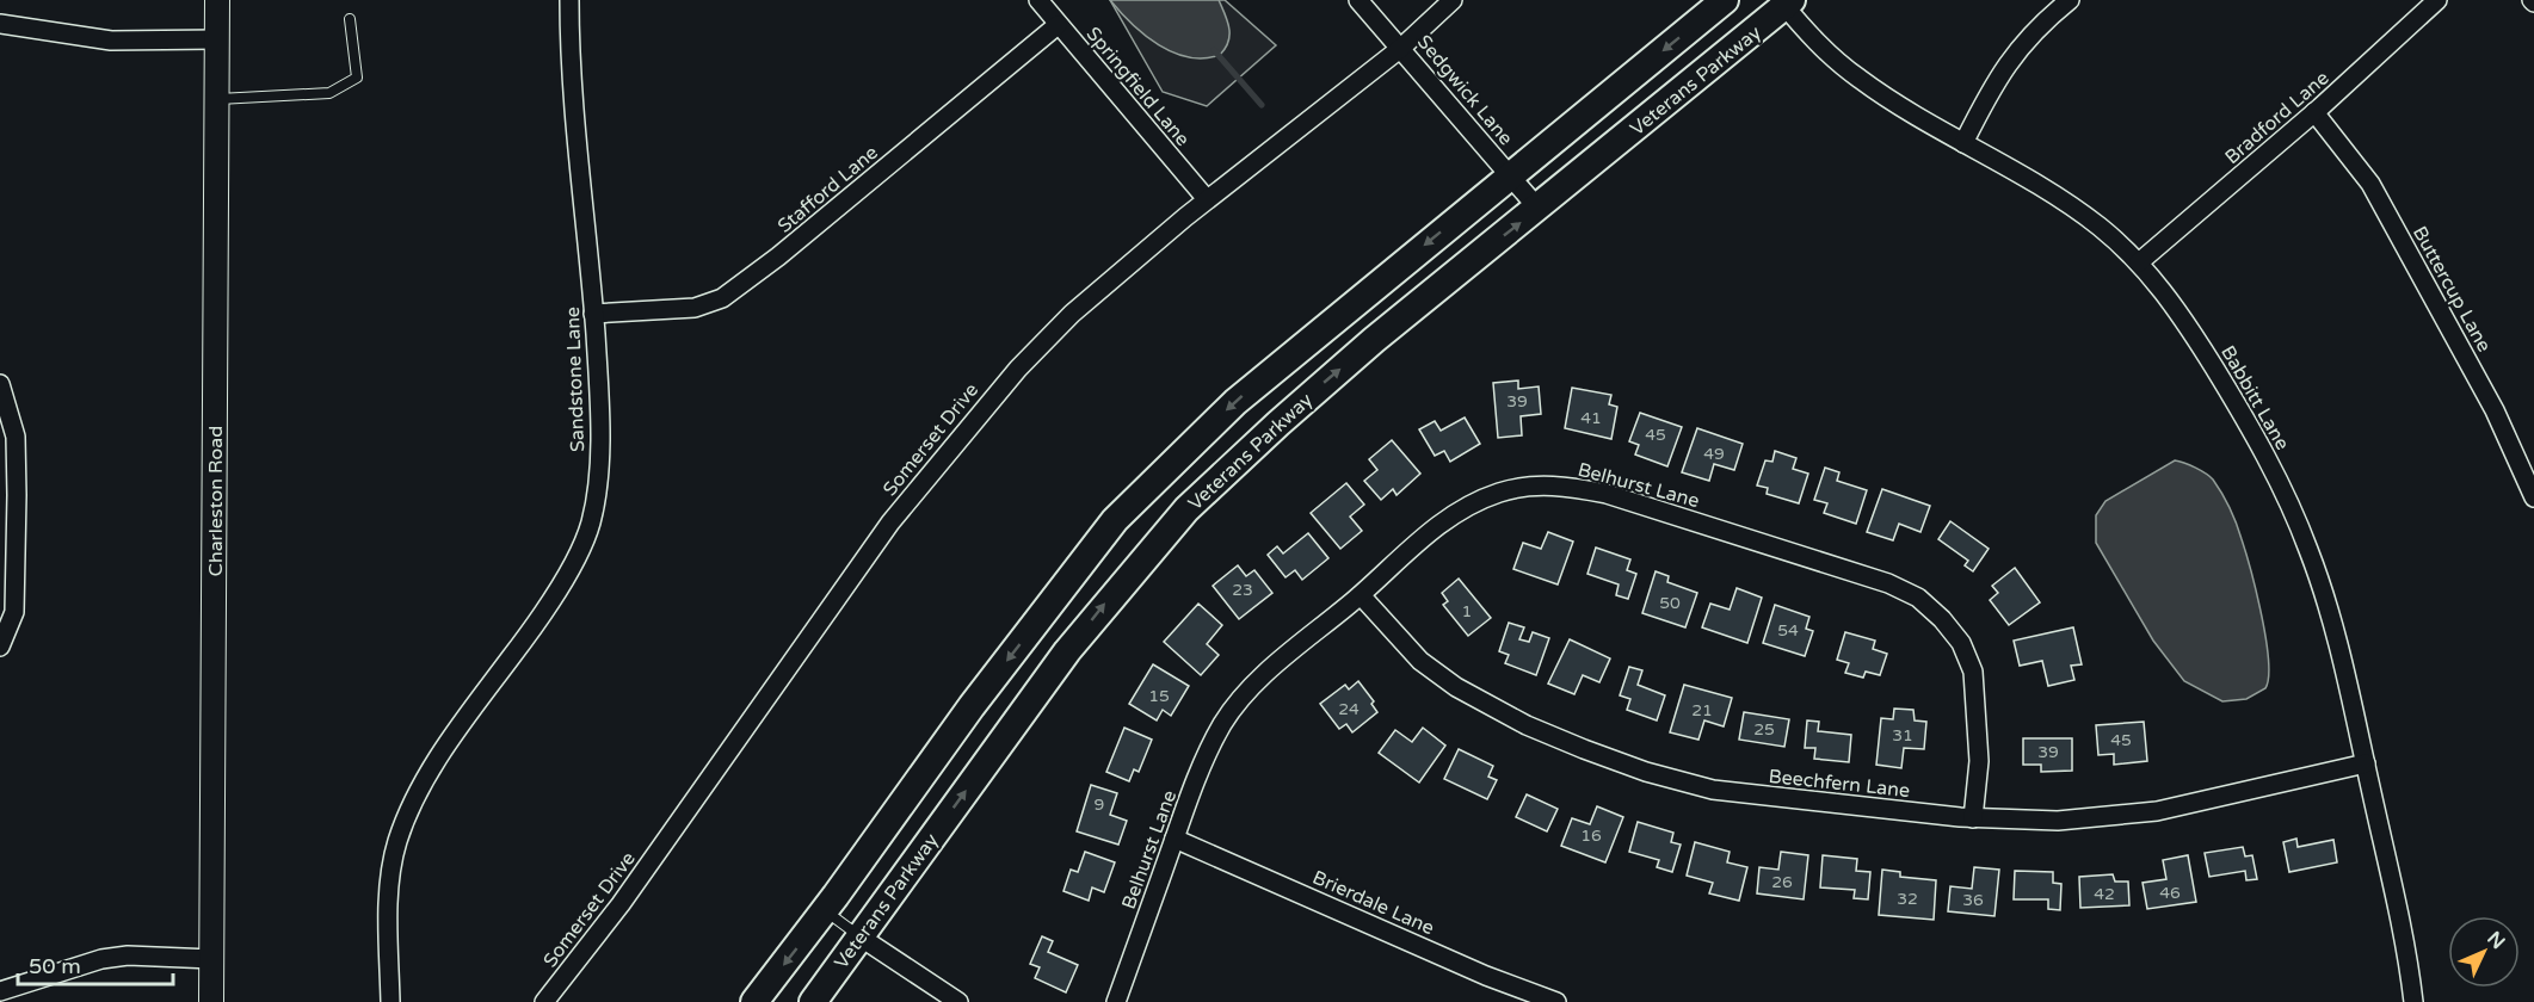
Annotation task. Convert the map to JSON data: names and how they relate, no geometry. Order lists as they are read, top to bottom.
{
  "streets": {
    "main road": ["Veterans Parkway"],
    "street": [
      "Springfield Lane",
      "Sedgwick Lane",
      "Bradford Lane",
      "Stafford Lane",
      "Buttercup Lane",
      "Sandstone Lane",
      "Babbitt Lane",
      "Somerset Drive",
      "Belhurst Lane",
      "Charleston Road",
      "Beechfern Lane",
      "Brierdale Lane"
    ]
  },
  "crossings": [
    ["Veterans Parkway", "Sedgwick Lane"],
    ["Veterans Parkway", "Babbitt Lane"],
    ["Springfield Lane", "Stafford Lane"],
    ["Springfield Lane", "Somerset Drive"],
    ["Sedgwick Lane", "Somerset Drive"],
    ["Bradford Lane", "Buttercup Lane"],
    ["Bradford Lane", "Babbitt Lane"],
    ["Stafford Lane", "Sandstone Lane"],
    ["Babbitt Lane", "Beechfern Lane"],
    ["Belhurst Lane", "Beechfern Lane"],
    ["Belhurst Lane", "Brierdale Lane"]
  ],
  "house_numbers": [
    "39",
    "41",
    "45",
    "49",
    "23",
    "50",
    "1",
    "54",
    "15",
    "24",
    "21",
    "25",
    "31",
    "45",
    "39",
    "9",
    "16",
    "26",
    "46",
    "42",
    "32",
    "36"
  ],
  "scale_bar": "50 m",
  "north": "top right"
}
